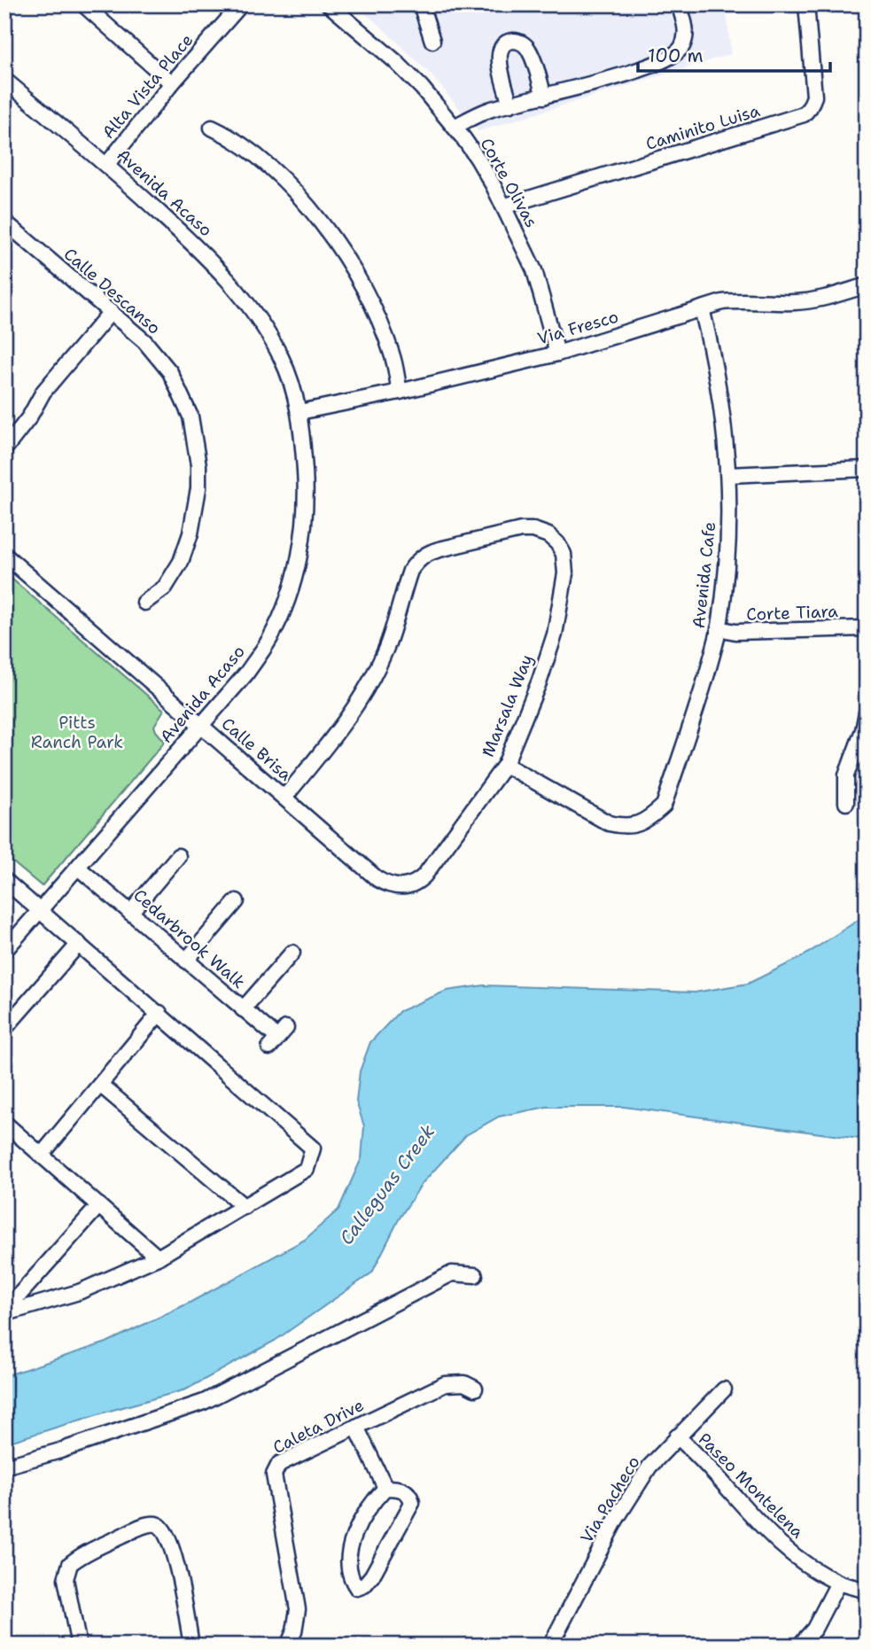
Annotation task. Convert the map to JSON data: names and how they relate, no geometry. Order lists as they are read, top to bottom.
{
  "streets": {
    "street": [
      "Alta Vista Place",
      "Caminito Luisa",
      "Corte Olivas",
      "Avenida Acaso",
      "Calle Descanso",
      "Via Fresco",
      "Avenida Cafe",
      "Corte Tiara",
      "Marsala Way",
      "Calle Brisa",
      "Cedarbrook Walk",
      "Caleta Drive",
      "Paseo Montelena",
      "Via Pacheco"
    ]
  },
  "crossings": [
    ["Alta Vista Place", "Avenida Acaso"],
    ["Caminito Luisa", "Corte Olivas"],
    ["Corte Olivas", "Via Fresco"],
    ["Avenida Acaso", "Via Fresco"],
    ["Avenida Acaso", "Calle Brisa"],
    ["Avenida Acaso", "Cedarbrook Walk"],
    ["Via Fresco", "Avenida Cafe"],
    ["Avenida Cafe", "Corte Tiara"],
    ["Avenida Cafe", "Marsala Way"],
    ["Marsala Way", "Calle Brisa"],
    ["Paseo Montelena", "Via Pacheco"]
  ],
  "water": ["Calleguas Creek"],
  "parks": ["Pitts Ranch Park"],
  "scale_bar": "100 m"
}
